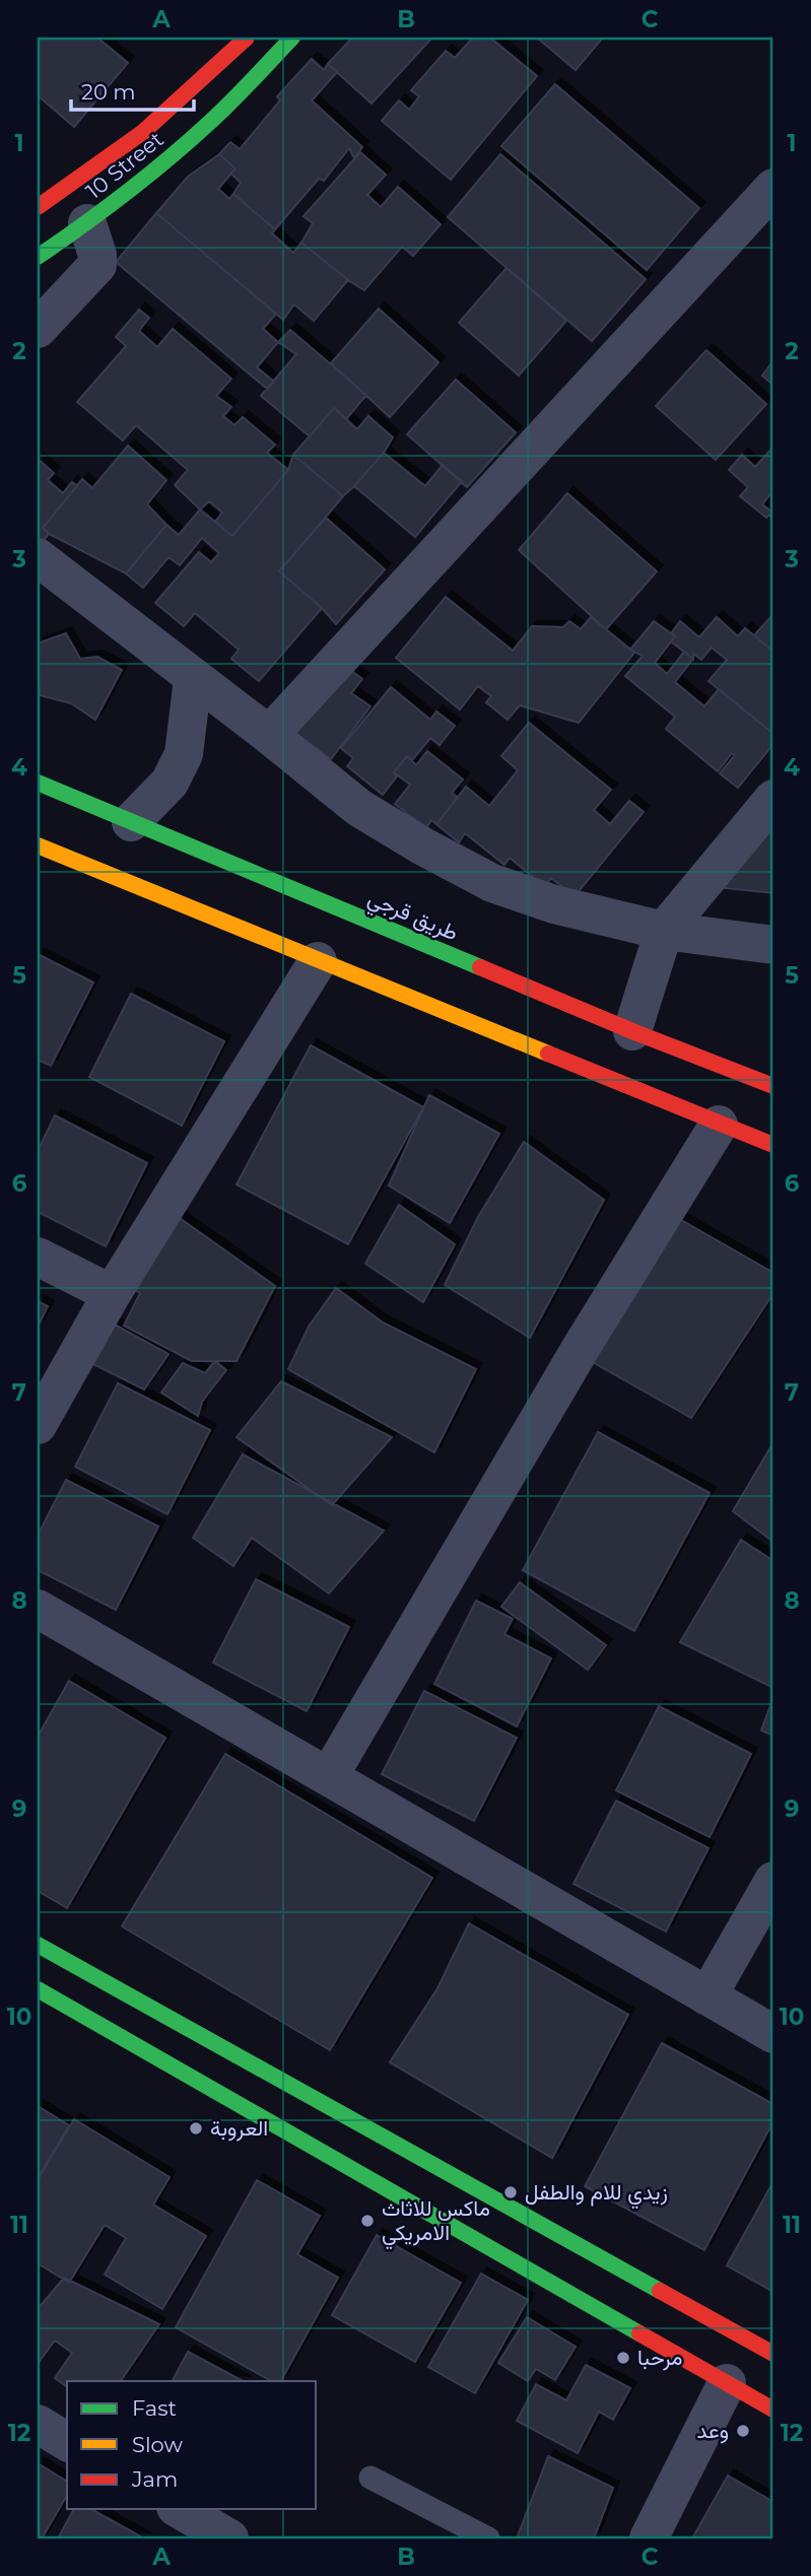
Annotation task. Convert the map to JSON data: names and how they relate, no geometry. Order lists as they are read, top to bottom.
{
  "streets": {
    "main road": ["10 Street", "طريق قرجي"]
  },
  "places": [
    "العروبة",
    "زيدي للام والطفل",
    "ماكس للاثاث الامريكي",
    "مرحبا",
    "وعد"
  ],
  "legend": ["Fast", "Slow", "Jam"],
  "scale_bar": "20 m",
  "grid": {
    "columns": ["A", "B", "C"],
    "rows": [
      "1",
      "2",
      "3",
      "4",
      "5",
      "6",
      "7",
      "8",
      "9",
      "10",
      "11",
      "12"
    ]
  }
}
